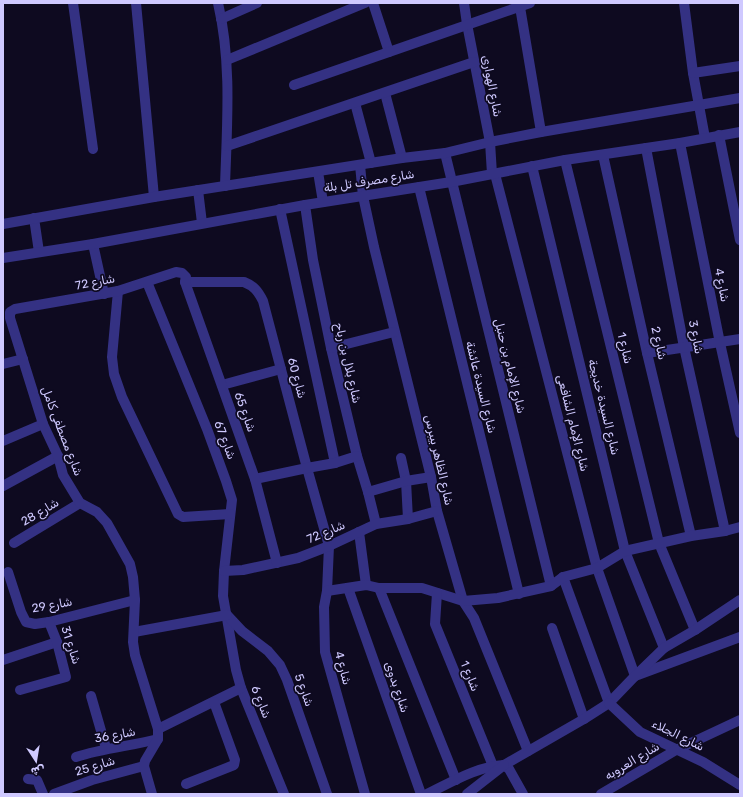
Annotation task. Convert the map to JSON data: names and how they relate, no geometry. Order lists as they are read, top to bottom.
{
  "streets": {
    "street": [
      "شارع الهوارى",
      "شارع مصرف تل بلة",
      "شارع 72",
      "شارع 4",
      "شارع 3",
      "شارع 2",
      "شارع 1",
      "شارع بلال بن رباح",
      "شارع الإمام بن حنبل",
      "شارع 60",
      "شارع السيدة عائشة",
      "شارع السيدة خديجة",
      "شارع 65",
      "شارع الإمام الشافعى",
      "شارع مصطفى كامل",
      "شارع 67",
      "شارع الظاهر بيبرس",
      "شارع 28",
      "شارع 29",
      "شارع 31",
      "شارع بدوى",
      "شارع 5",
      "شارع 6",
      "شارع 36",
      "شارع الجلاء",
      "شارع العروبه",
      "شارع 25"
    ]
  },
  "crossings": [
    ["شارع الهوارى", "شارع مصرف تل بلة"],
    ["شارع الهوارى", "شارع الإمام الشافعى"],
    ["شارع مصرف تل بلة", "شارع 4"],
    ["شارع مصرف تل بلة", "شارع 3"],
    ["شارع مصرف تل بلة", "شارع 2"],
    ["شارع مصرف تل بلة", "شارع 1"],
    ["شارع مصرف تل بلة", "شارع بلال بن رباح"],
    ["شارع مصرف تل بلة", "شارع الإمام بن حنبل"],
    ["شارع مصرف تل بلة", "شارع السيدة عائشة"],
    ["شارع مصرف تل بلة", "شارع السيدة خديجة"],
    ["شارع مصرف تل بلة", "شارع الإمام الشافعى"],
    ["شارع مصرف تل بلة", "شارع الظاهر بيبرس"],
    ["شارع 72", "شارع 4"],
    ["شارع 72", "شارع بلال بن رباح"],
    ["شارع 72", "شارع 60"],
    ["شارع 72", "شارع 65"],
    ["شارع 72", "شارع مصطفى كامل"],
    ["شارع 72", "شارع 67"],
    ["شارع 72", "شارع الظاهر بيبرس"],
    ["شارع 4", "شارع 60"],
    ["شارع 60", "شارع 65"],
    ["شارع مصطفى كامل", "شارع 28"],
    ["شارع 67", "شارع 5"],
    ["شارع 67", "شارع 6"],
    ["شارع 29", "شارع 31"],
    ["شارع 5", "شارع 6"],
    ["شارع الجلاء", "شارع العروبه"]
  ],
  "north": "bottom"
}
